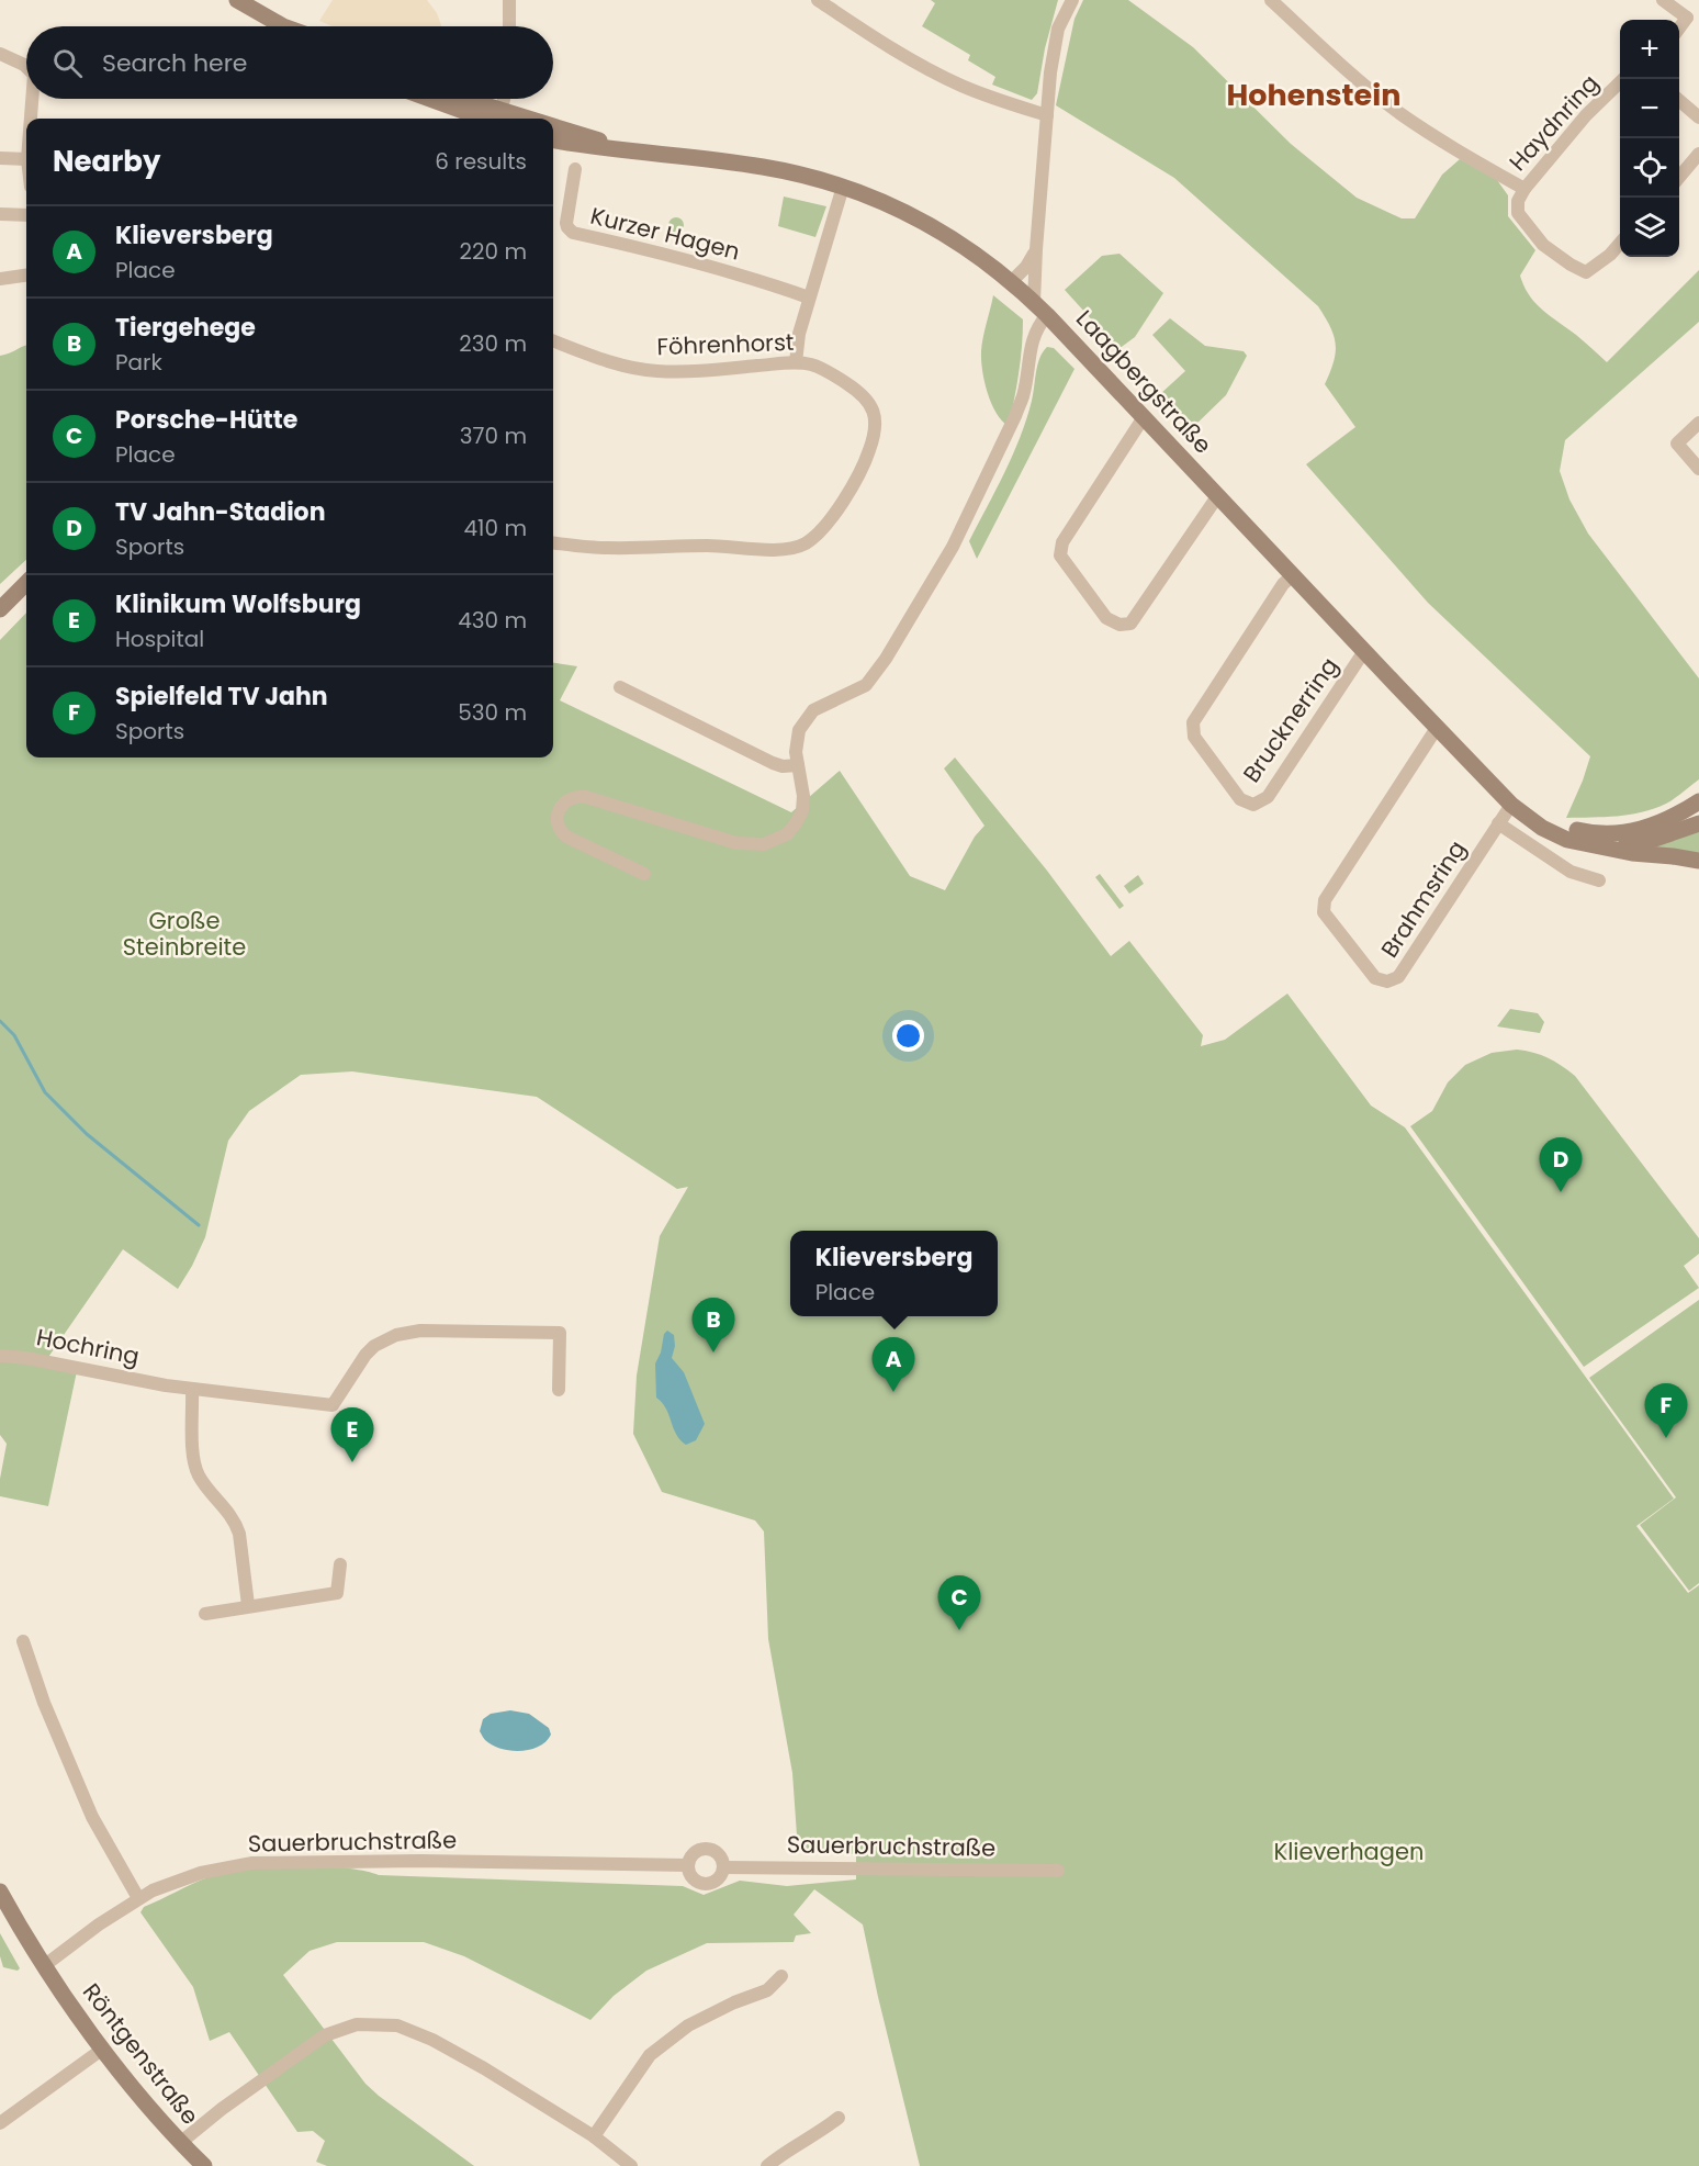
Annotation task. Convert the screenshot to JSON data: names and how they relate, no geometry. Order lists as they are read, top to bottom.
{
  "streets": {
    "street": [
      "Haydnring",
      "Kurzer Hagen",
      "Föhrenhorst",
      "Laagbergstraße",
      "Brucknerring",
      "Brahmsring",
      "Hochring",
      "Sauerbruchstraße",
      "Röntgenstraße"
    ]
  },
  "crossings": [
    ["Laagbergstraße", "Brucknerring"],
    ["Laagbergstraße", "Brahmsring"],
    ["Sauerbruchstraße", "Röntgenstraße"]
  ],
  "districts": ["Hohenstein"],
  "parks": ["Große Steinbreite", "Klieverhagen"],
  "page": {
    "map_buttons": ["+", "−"],
    "search": "Search here",
    "heading": ["Nearby", "6 results"],
    "list": [
      {
        "mark": "A",
        "name": "Klieversberg",
        "note": "Place",
        "value": "220 m"
      },
      {
        "mark": "B",
        "name": "Tiergehege",
        "note": "Park",
        "value": "230 m"
      },
      {
        "mark": "C",
        "name": "Porsche-Hütte",
        "note": "Place",
        "value": "370 m"
      },
      {
        "mark": "D",
        "name": "TV Jahn-Stadion",
        "note": "Sports",
        "value": "410 m"
      },
      {
        "mark": "E",
        "name": "Klinikum Wolfsburg",
        "note": "Hospital",
        "value": "430 m"
      },
      {
        "mark": "F",
        "name": "Spielfeld TV Jahn",
        "note": "Sports",
        "value": "530 m"
      }
    ],
    "pins": [
      "D",
      "B",
      "A",
      "F",
      "E",
      "C"
    ],
    "popup": ["Klieversberg", "Place"]
  }
}
